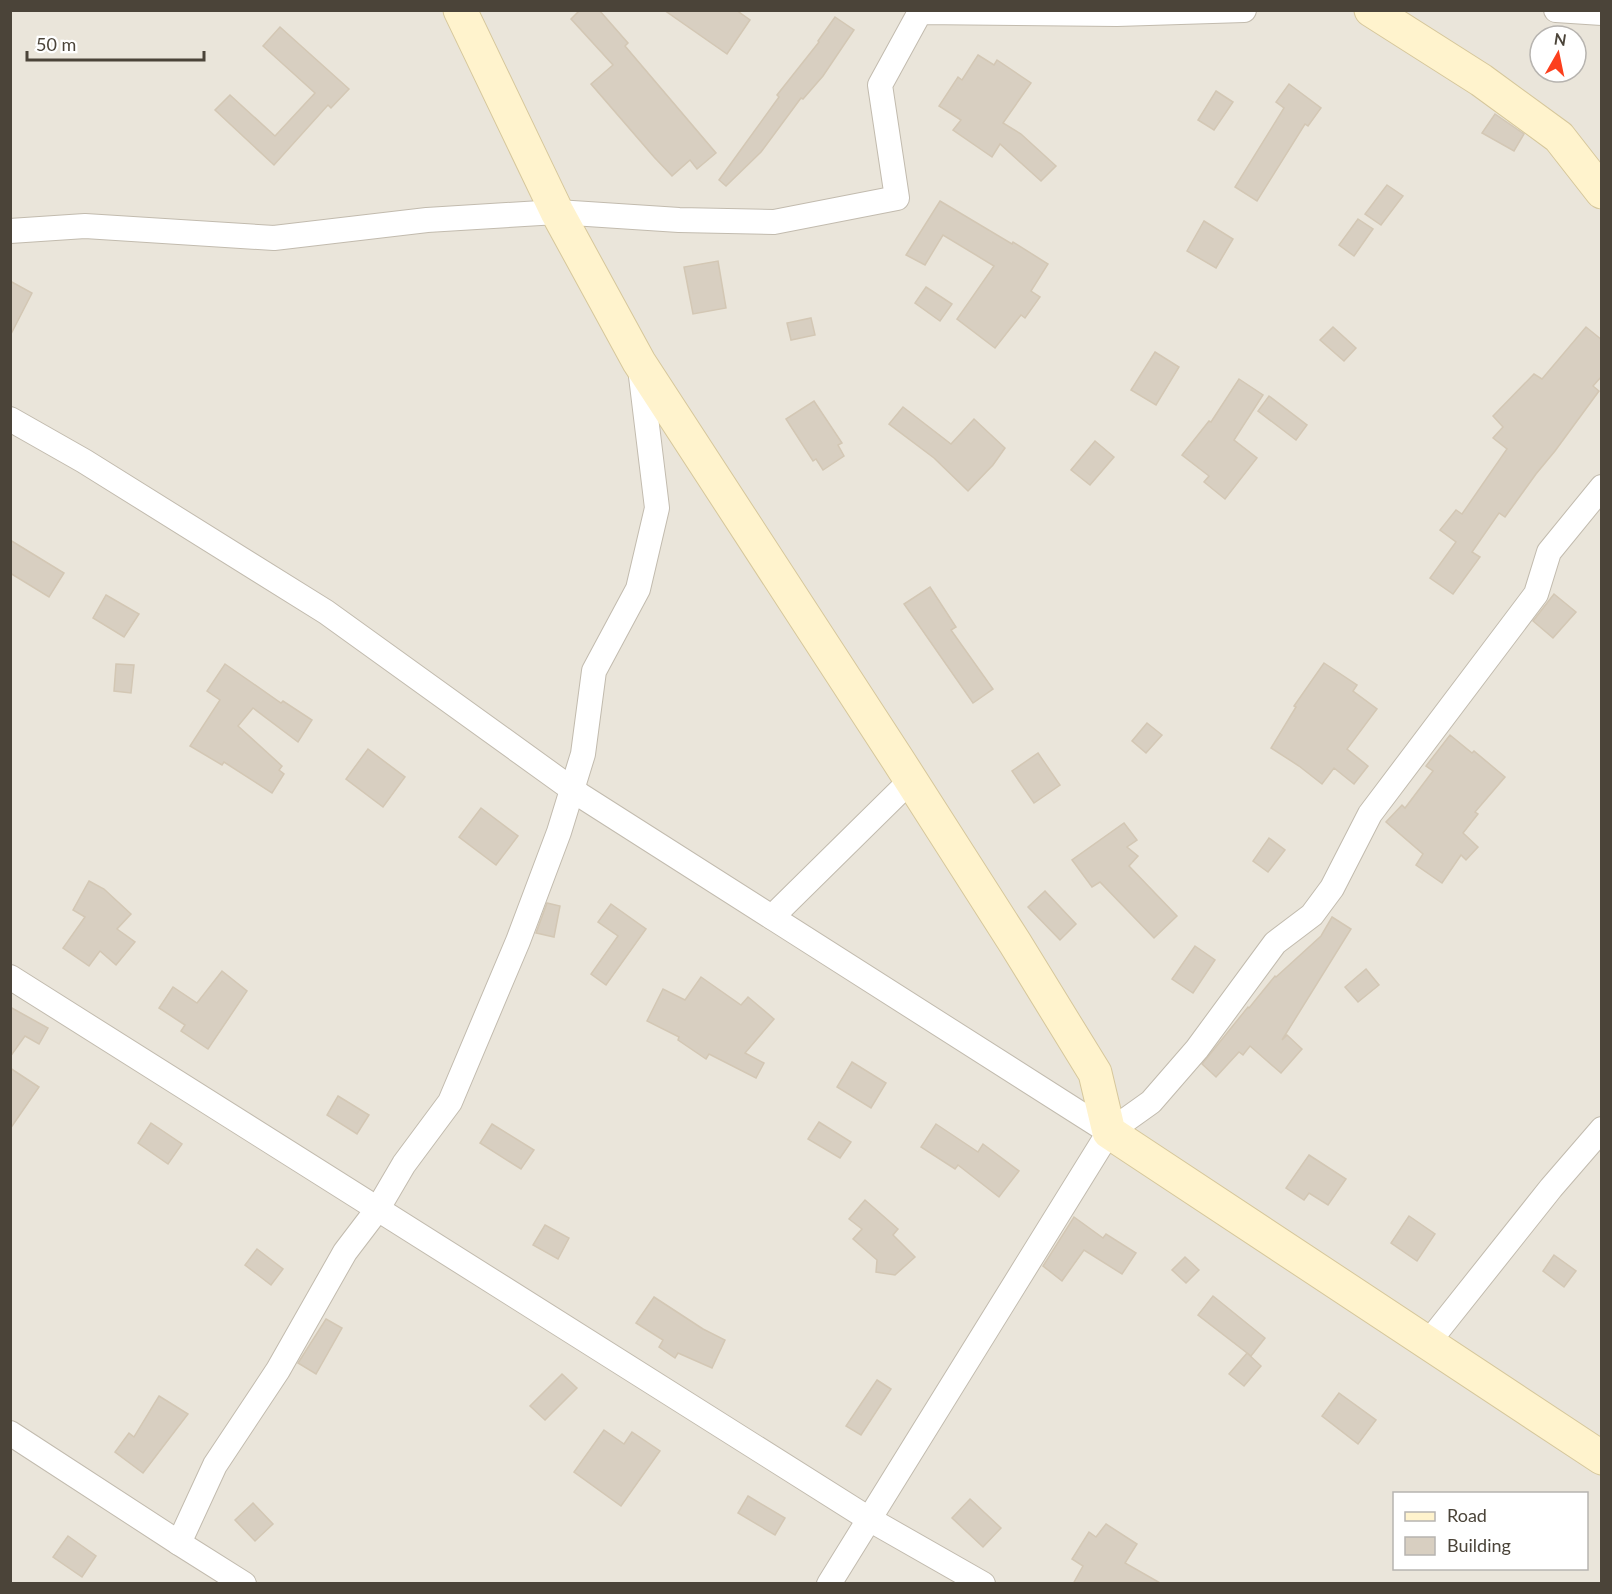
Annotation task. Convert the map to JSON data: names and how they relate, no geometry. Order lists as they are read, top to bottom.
{
  "legend": ["Road", "Building"],
  "scale_bar": "50 m",
  "north": "top"
}
